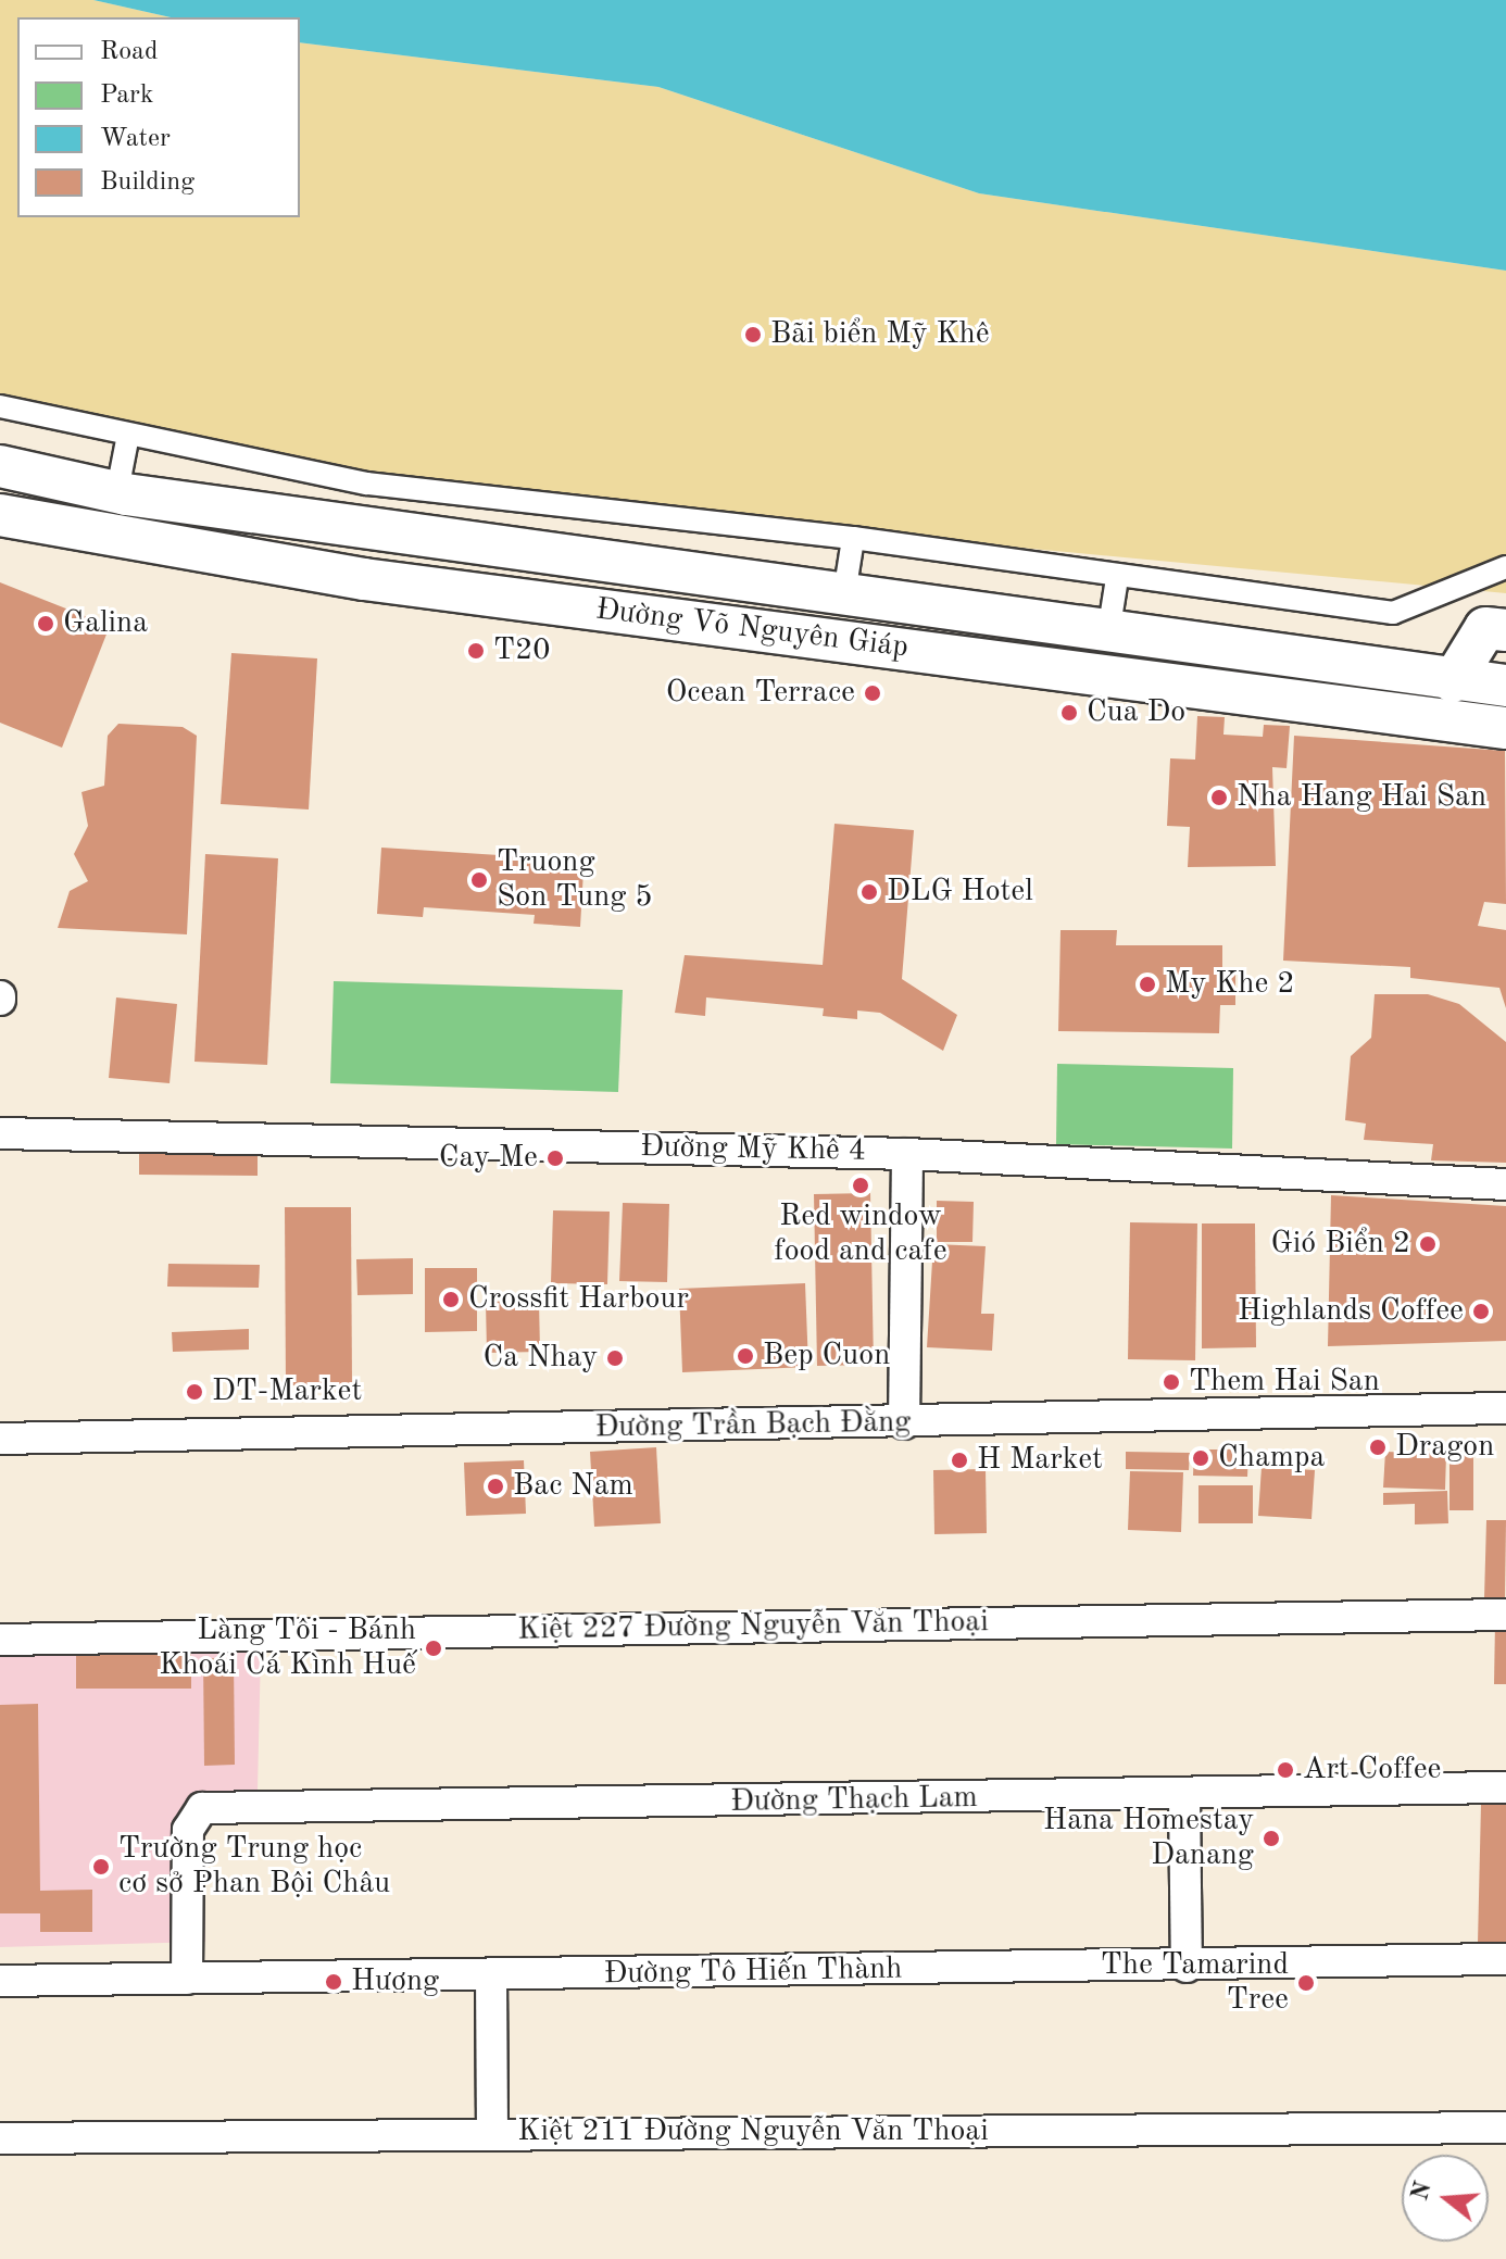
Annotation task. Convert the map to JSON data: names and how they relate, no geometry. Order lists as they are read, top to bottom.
{
  "streets": {
    "main road": ["Đường Võ Nguyên Giáp"],
    "street": [
      "Đường Mỹ Khê 4",
      "Đường Trần Bạch Đằng",
      "Kiệt 227 Đường Nguyễn Văn Thoại",
      "Đường Thạch Lam",
      "Đường Tô Hiến Thành",
      "Kiệt 211 Đường Nguyễn Văn Thoại"
    ]
  },
  "crossings": [
    ["Đường Thạch Lam", "Đường Tô Hiến Thành"]
  ],
  "places": [
    "Bãi biển Mỹ Khê",
    "Galina",
    "T20",
    "Ocean Terrace",
    "Cua Do",
    "Nha Hang Hai San",
    "Truong Son Tung 5",
    "DLG Hotel",
    "My Khe 2",
    "Cay Me",
    "Red window food and cafe",
    "Gió Biển 2",
    "Crossfit Harbour",
    "Highlands Coffee",
    "Bep Cuon",
    "Ca Nhay",
    "Them Hai San",
    "DT-Market",
    "Dragon",
    "Champa",
    "H Market",
    "Bac Nam",
    "Làng Tôi - Bánh Khoái Cá Kình Huế",
    "Art Coffee",
    "Hana Homestay Danang",
    "Trường Trung học cơ sở Phan Bội Châu",
    "Hương",
    "The Tamarind Tree"
  ],
  "legend": [
    "Road",
    "Park",
    "Water",
    "Building"
  ],
  "north": "left"
}
